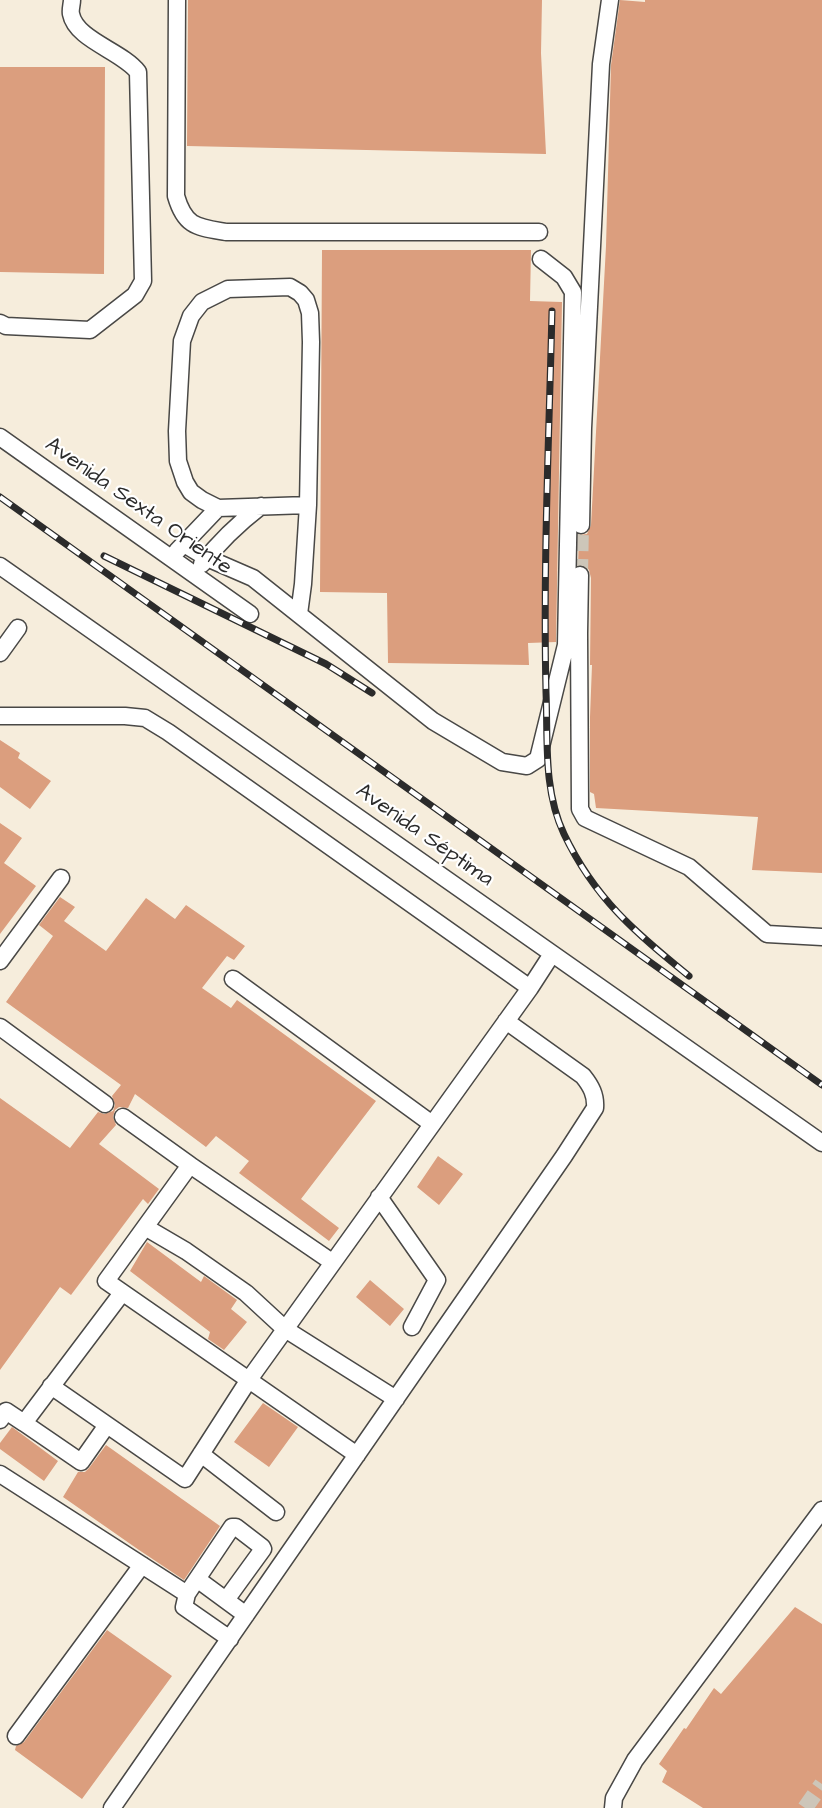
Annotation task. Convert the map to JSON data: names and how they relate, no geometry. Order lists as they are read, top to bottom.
{
  "streets": {
    "street": ["Avenida Sexta Oriente", "Avenida Séptima"]
  }
}
